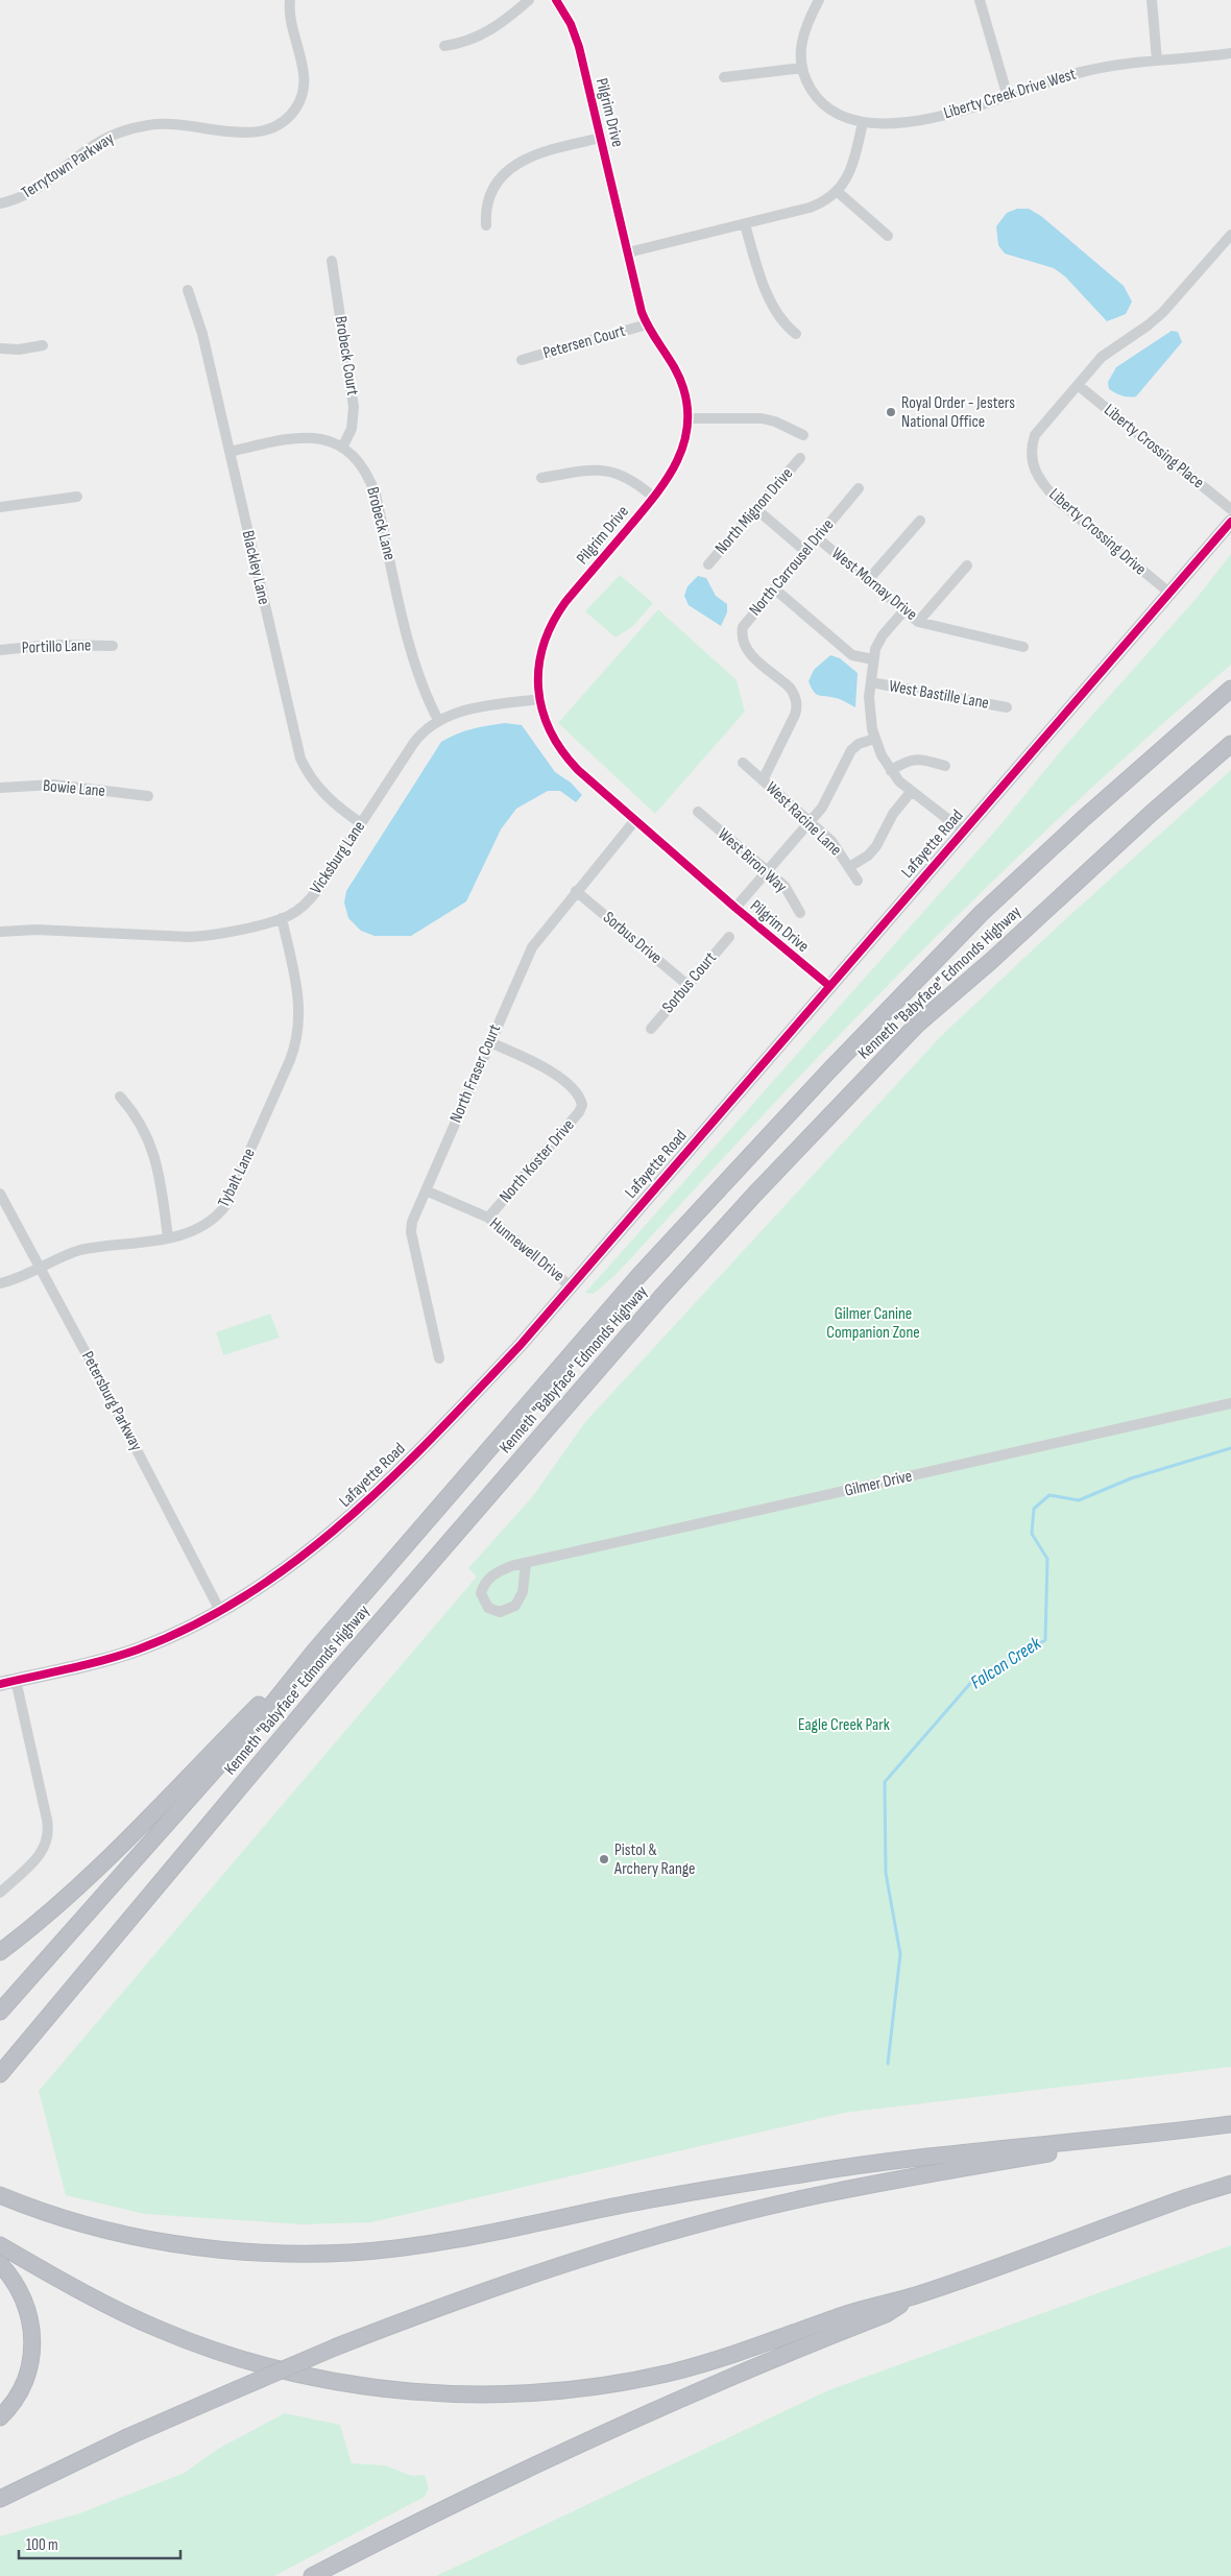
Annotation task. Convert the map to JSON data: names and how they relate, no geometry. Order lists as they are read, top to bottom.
{
  "streets": {
    "highway": ["Kenneth \"Babyface\" Edmonds Highway"],
    "main road": ["Lafayette Road"],
    "street": [
      "Liberty Creek Drive West",
      "Pilgrim Drive",
      "Terrytown Parkway",
      "Petersen Court",
      "Brobeck Court",
      "Liberty Crossing Place",
      "North Mignon Drive",
      "Brobeck Lane",
      "Liberty Crossing Drive",
      "Blackley Lane",
      "North Carrousel Drive",
      "West Mornay Drive",
      "Portillo Lane",
      "West Bastille Lane",
      "Bowie Lane",
      "West Racine Lane",
      "Vicksburg Lane",
      "West Biron Way",
      "Sorbus Drive",
      "Sorbus Court",
      "North Fraser Court",
      "North Koster Drive",
      "Tybalt Lane",
      "Hunnewell Drive",
      "Petersburg Parkway",
      "Gilmer Drive"
    ]
  },
  "crossings": [
    ["Pilgrim Drive", "Petersen Court"],
    ["Pilgrim Drive", "Lafayette Road"],
    ["Pilgrim Drive", "Vicksburg Lane"],
    ["Pilgrim Drive", "North Fraser Court"],
    ["Brobeck Court", "Brobeck Lane"],
    ["Liberty Crossing Place", "Liberty Crossing Drive"],
    ["Brobeck Lane", "Blackley Lane"],
    ["Brobeck Lane", "Vicksburg Lane"],
    ["Liberty Crossing Drive", "Lafayette Road"],
    ["Blackley Lane", "Vicksburg Lane"],
    ["North Carrousel Drive", "West Mornay Drive"],
    ["North Carrousel Drive", "West Bastille Lane"],
    ["North Carrousel Drive", "West Racine Lane"],
    ["Lafayette Road", "Hunnewell Drive"],
    ["Lafayette Road", "Petersburg Parkway"],
    ["Vicksburg Lane", "Tybalt Lane"],
    ["Sorbus Drive", "Sorbus Court"],
    ["Sorbus Drive", "North Fraser Court"],
    ["North Fraser Court", "North Koster Drive"],
    ["North Fraser Court", "Hunnewell Drive"],
    ["North Koster Drive", "Hunnewell Drive"],
    ["Tybalt Lane", "Petersburg Parkway"]
  ],
  "water": ["Falcon Creek"],
  "parks": ["Gilmer Canine Companion Zone", "Eagle Creek Park"],
  "places": ["Royal Order - Jesters National Office", "Pistol & Archery Range"],
  "scale_bar": "100 m"
}
